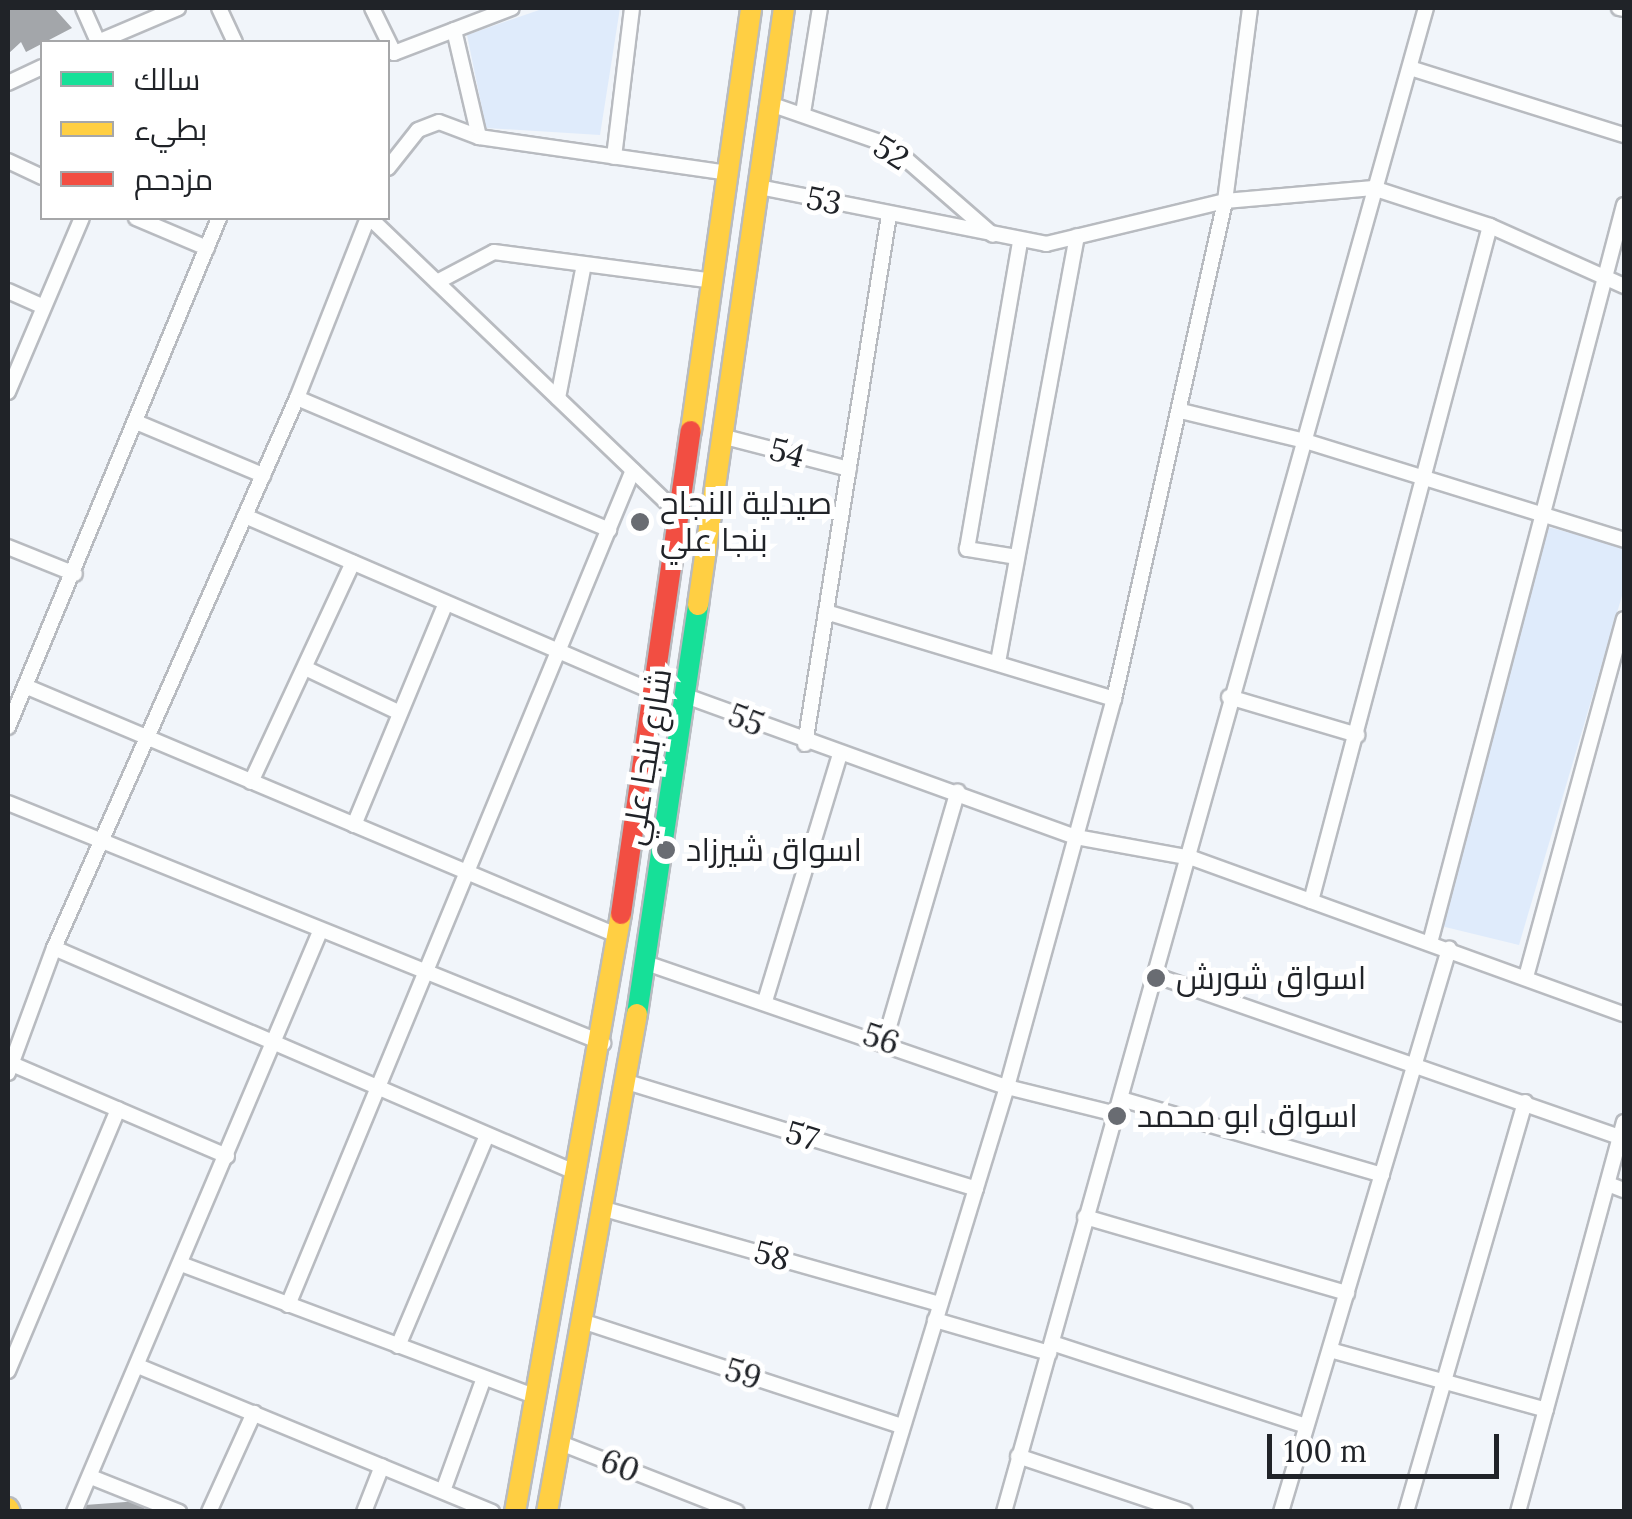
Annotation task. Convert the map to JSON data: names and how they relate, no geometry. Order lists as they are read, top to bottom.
{
  "streets": {
    "main road": ["شارع بنجا علي"],
    "street": [
      "52",
      "53",
      "54",
      "55",
      "56",
      "57",
      "58",
      "59",
      "60"
    ]
  },
  "crossings": [
    ["52", "53"],
    ["52", "شارع بنجا علي"],
    ["53", "شارع بنجا علي"],
    ["54", "شارع بنجا علي"],
    ["55", "شارع بنجا علي"],
    ["شارع بنجا علي", "56"],
    ["شارع بنجا علي", "57"],
    ["شارع بنجا علي", "58"],
    ["شارع بنجا علي", "59"],
    ["شارع بنجا علي", "60"]
  ],
  "places": [
    "صيدلية النجاح بنجا علي",
    "اسواق شيرزاد",
    "اسواق شورش",
    "اسواق ابو محمد"
  ],
  "legend": ["سالك", "بطيء", "مزدحم"],
  "scale_bar": "100 m"
}
